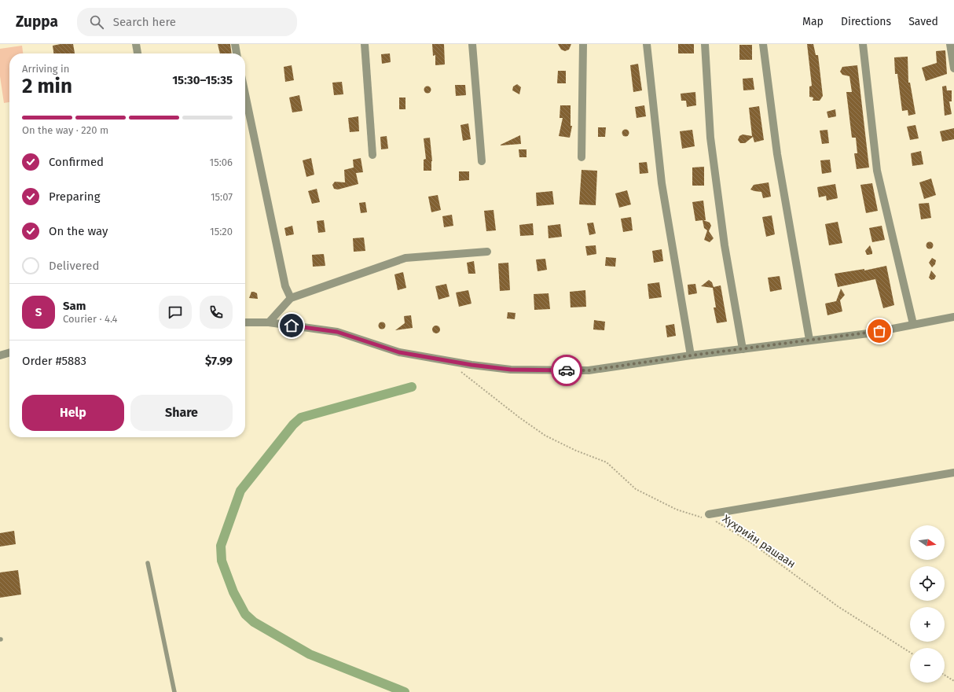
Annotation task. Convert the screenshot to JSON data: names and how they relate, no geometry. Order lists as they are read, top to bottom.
{
  "streets": {
    "path": ["Хүхрийн рашаан"]
  },
  "north": "right",
  "page": {
    "header": "Zuppa",
    "search": "Search here",
    "nav": ["Map", "Directions", "Saved"],
    "heading": ["2 min", "Arriving in", "15:30–15:35"],
    "panel": [
      "Sam",
      "Courier · 4.4",
      "Order #5883",
      "$7.99"
    ],
    "bar": "On the way · 220 m",
    "list": [
      ["Confirmed", "15:06"],
      ["Preparing", "15:07"],
      ["On the way", "15:20"],
      "Delivered"
    ],
    "round": "S",
    "buttons": ["Help", "Share"],
    "map_buttons": ["+", "−"]
  }
}
